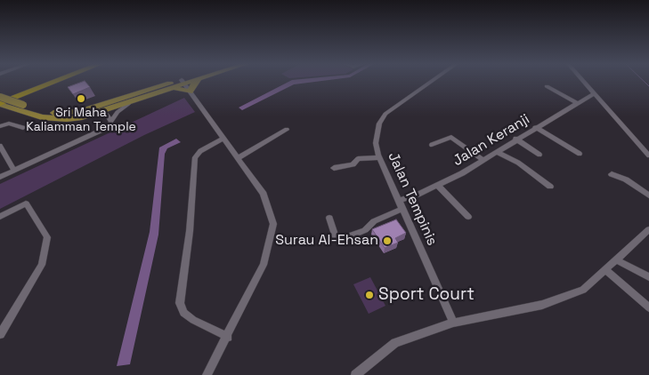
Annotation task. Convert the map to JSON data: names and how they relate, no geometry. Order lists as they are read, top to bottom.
{
  "streets": {
    "street": ["Jalan Keranji", "Jalan Tempinis"]
  },
  "crossings": [
    ["Jalan Keranji", "Jalan Tempinis"]
  ],
  "places": ["Sri Maha Kaliamman Temple", "Surau Al-Ehsan", "Sport Court"]
}
